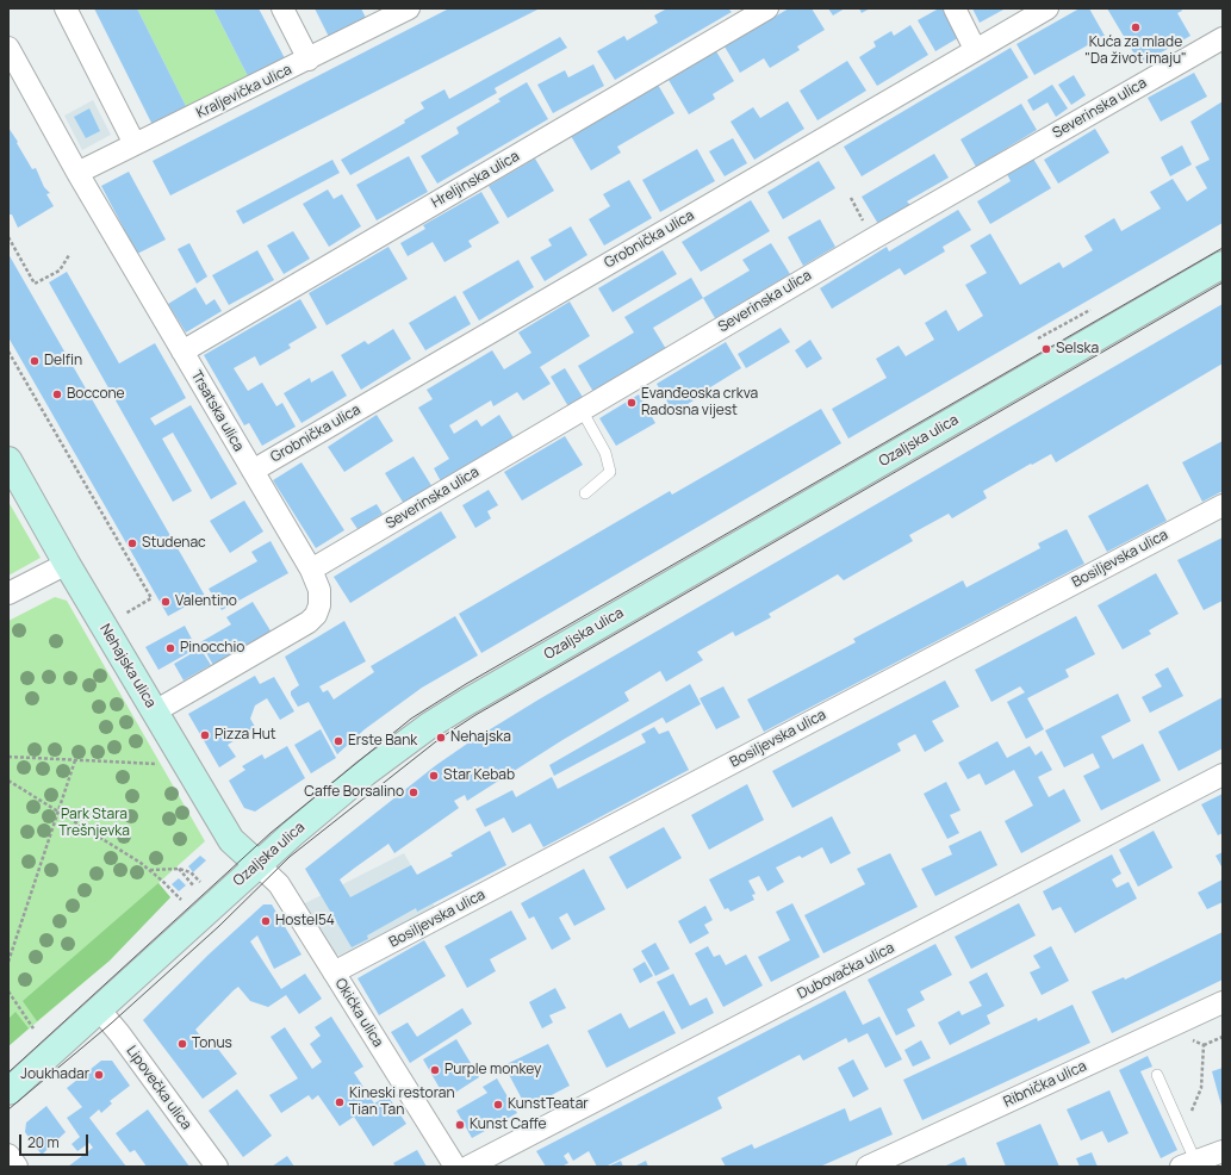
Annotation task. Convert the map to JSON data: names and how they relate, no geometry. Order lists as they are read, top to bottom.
{
  "streets": {
    "main road": ["Ozaljska ulica", "Nehajska ulica"],
    "street": [
      "Kraljevička ulica",
      "Severinska ulica",
      "Hreljinska ulica",
      "Grobnička ulica",
      "Trsatska ulica",
      "Bosiljevska ulica",
      "Dubovačka ulica",
      "Okićka ulica",
      "Ribnička ulica",
      "Lipovečka ulica"
    ]
  },
  "crossings": [
    ["Kraljevička ulica", "Trsatska ulica"],
    ["Severinska ulica", "Trsatska ulica"],
    ["Hreljinska ulica", "Trsatska ulica"],
    ["Grobnička ulica", "Trsatska ulica"],
    ["Trsatska ulica", "Nehajska ulica"],
    ["Ozaljska ulica", "Nehajska ulica"],
    ["Ozaljska ulica", "Okićka ulica"],
    ["Ozaljska ulica", "Lipovečka ulica"],
    ["Bosiljevska ulica", "Okićka ulica"],
    ["Nehajska ulica", "Okićka ulica"]
  ],
  "parks": ["Park Stara Trešnjevka"],
  "places": [
    "Kuća za mlade \"Da život imaju\"",
    "Selska",
    "Delfin",
    "Boccone",
    "Evanđeoska crkva Radosna vijest",
    "Studenac",
    "Valentino",
    "Pinocchio",
    "Pizza Hut",
    "Nehajska",
    "Erste Bank",
    "Star Kebab",
    "Caffe Borsalino",
    "Hostel54",
    "Tonus",
    "Purple monkey",
    "Joukhadar",
    "Kineski restoran Tian Tan",
    "KunstTeatar",
    "Kunst Caffe"
  ],
  "scale_bar": "20 m"
}
